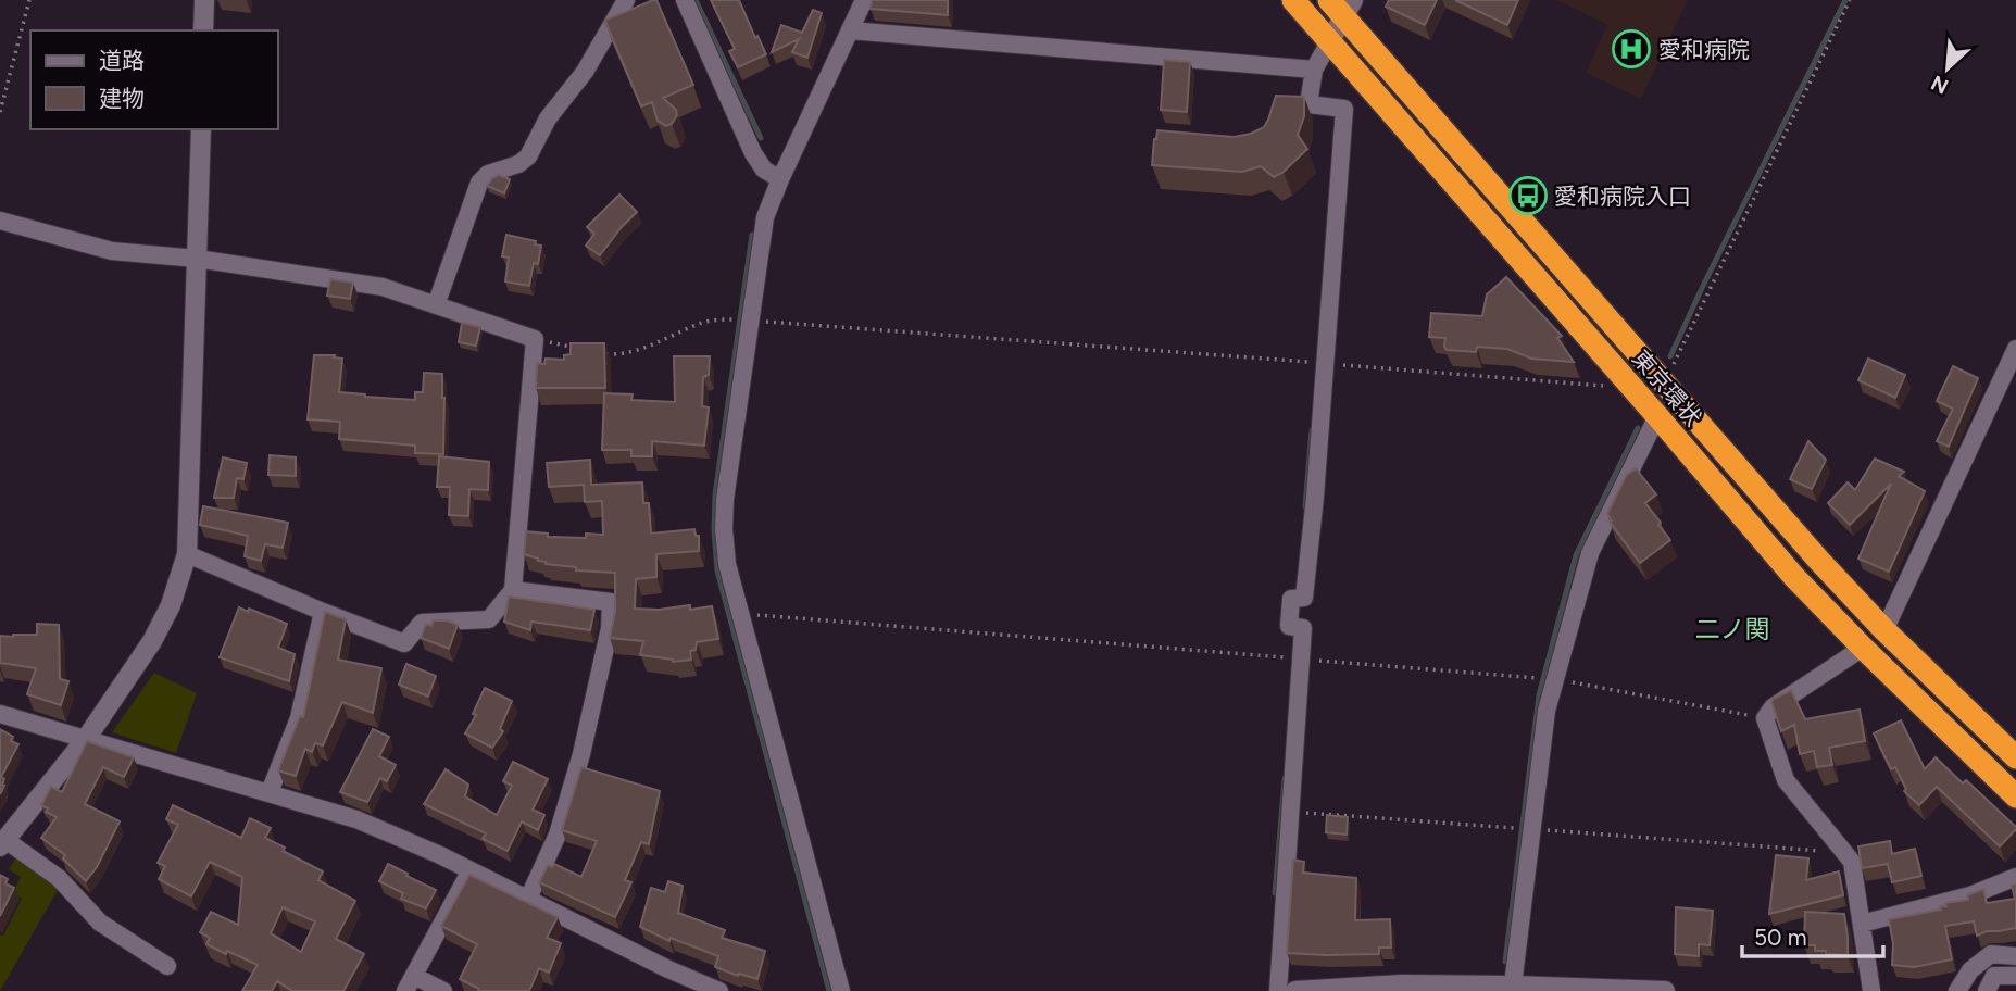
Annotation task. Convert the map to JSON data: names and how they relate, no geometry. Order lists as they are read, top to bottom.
{
  "streets": {
    "highway": ["東京環状"]
  },
  "districts": ["二ノ関"],
  "places": {
    "hospital": ["愛和病院"],
    "bus stop": ["愛和病院入口"]
  },
  "legend": ["道路", "建物"],
  "scale_bar": "50 m",
  "north": "bottom left"
}
